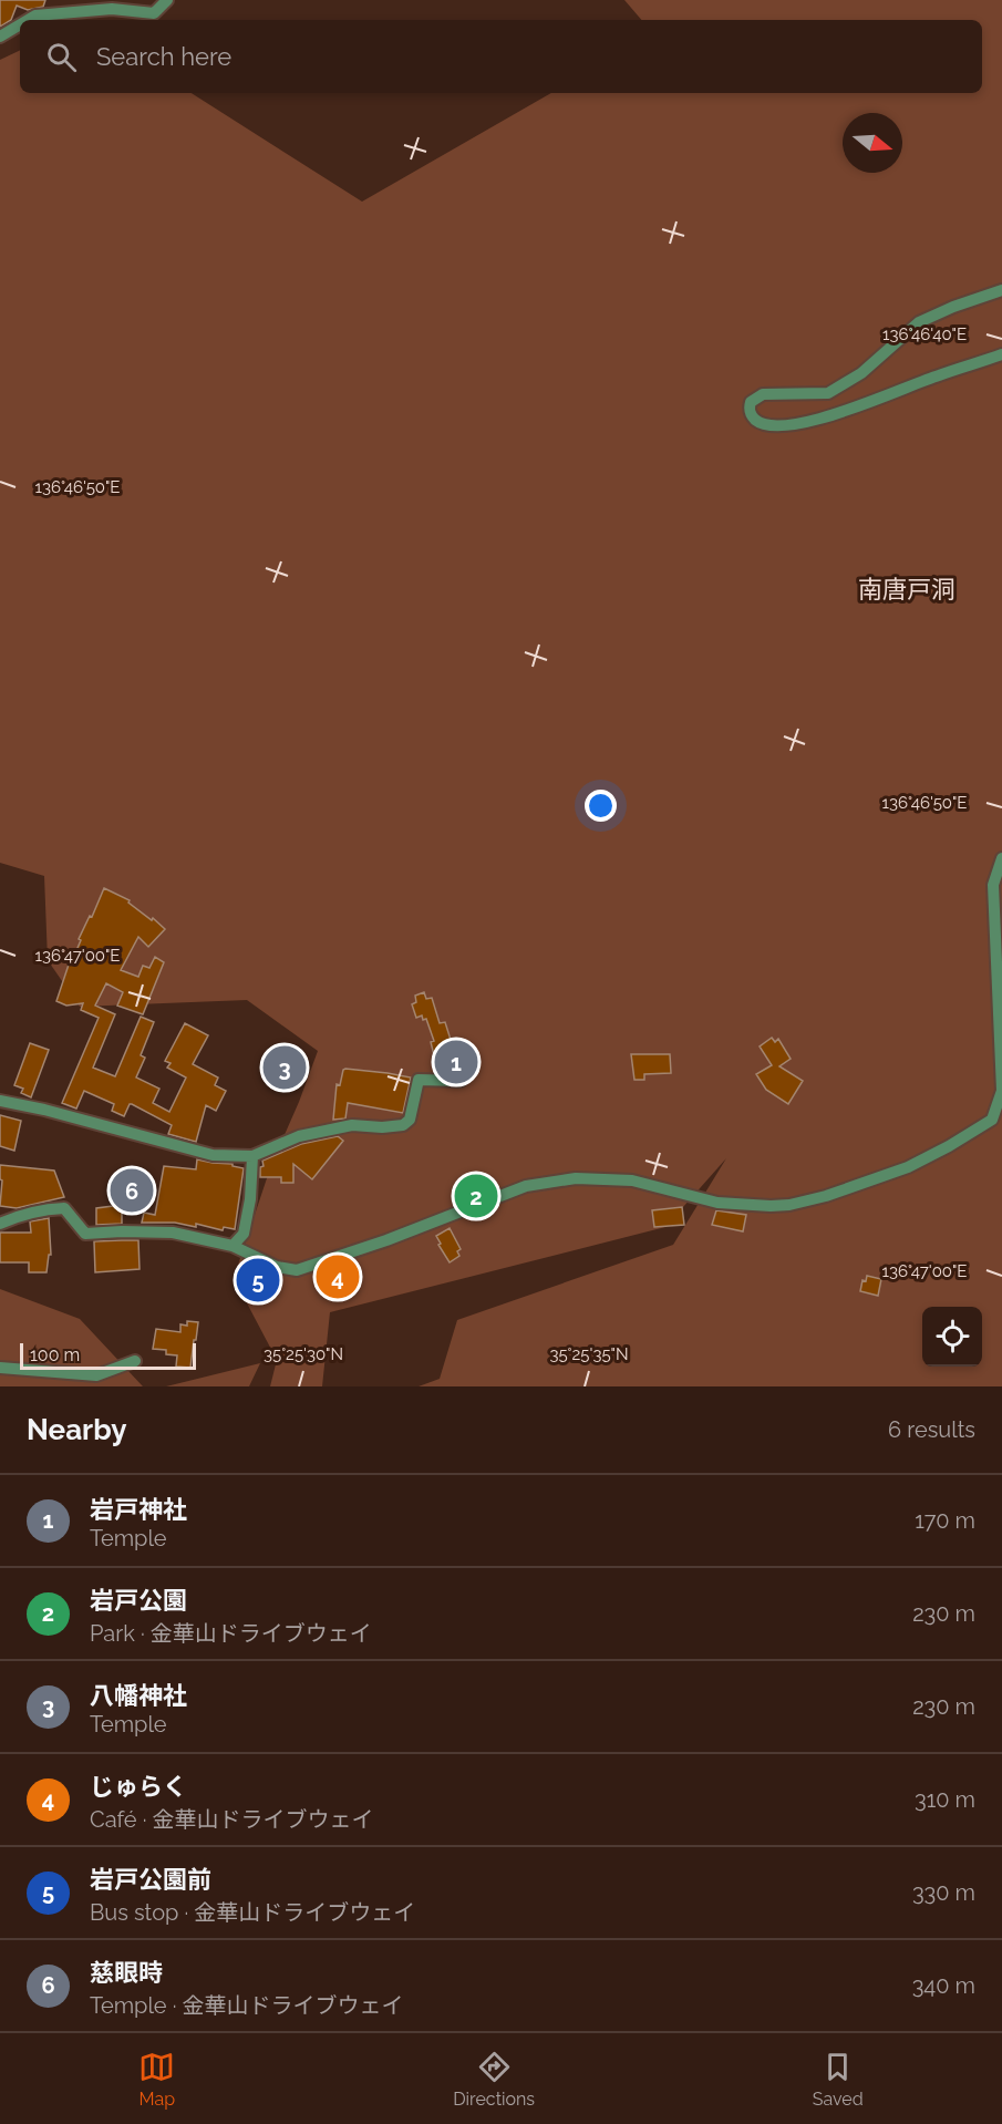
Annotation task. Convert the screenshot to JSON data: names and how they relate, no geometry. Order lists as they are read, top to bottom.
{
  "districts": ["南唐戸洞"],
  "scale_bar": "100 m",
  "north": "right",
  "page": {
    "search": "Search here",
    "pins": [
      "1",
      "3",
      "6",
      "2",
      "4",
      "5"
    ],
    "scale": "100 m",
    "heading": ["Nearby", "6 results"],
    "list": [
      {
        "mark": "1",
        "name": "岩戸神社",
        "note": "Temple",
        "value": "170 m"
      },
      {
        "mark": "2",
        "name": "岩戸公園",
        "note": "Park · 金華山ドライブウェイ",
        "value": "230 m"
      },
      {
        "mark": "3",
        "name": "八幡神社",
        "note": "Temple",
        "value": "230 m"
      },
      {
        "mark": "4",
        "name": "じゅらく",
        "note": "Café · 金華山ドライブウェイ",
        "value": "310 m"
      },
      {
        "mark": "5",
        "name": "岩戸公園前",
        "note": "Bus stop · 金華山ドライブウェイ",
        "value": "330 m"
      },
      {
        "mark": "6",
        "name": "慈眼時",
        "note": "Temple · 金華山ドライブウェイ",
        "value": "340 m"
      }
    ],
    "nav": ["Map", "Directions", "Saved"]
  },
  "coordinates": [
    "136°46'40\"E",
    "136°46'50\"E",
    "136°47'00\"E",
    "35°25'30\"N",
    "35°25'35\"N"
  ]
}
